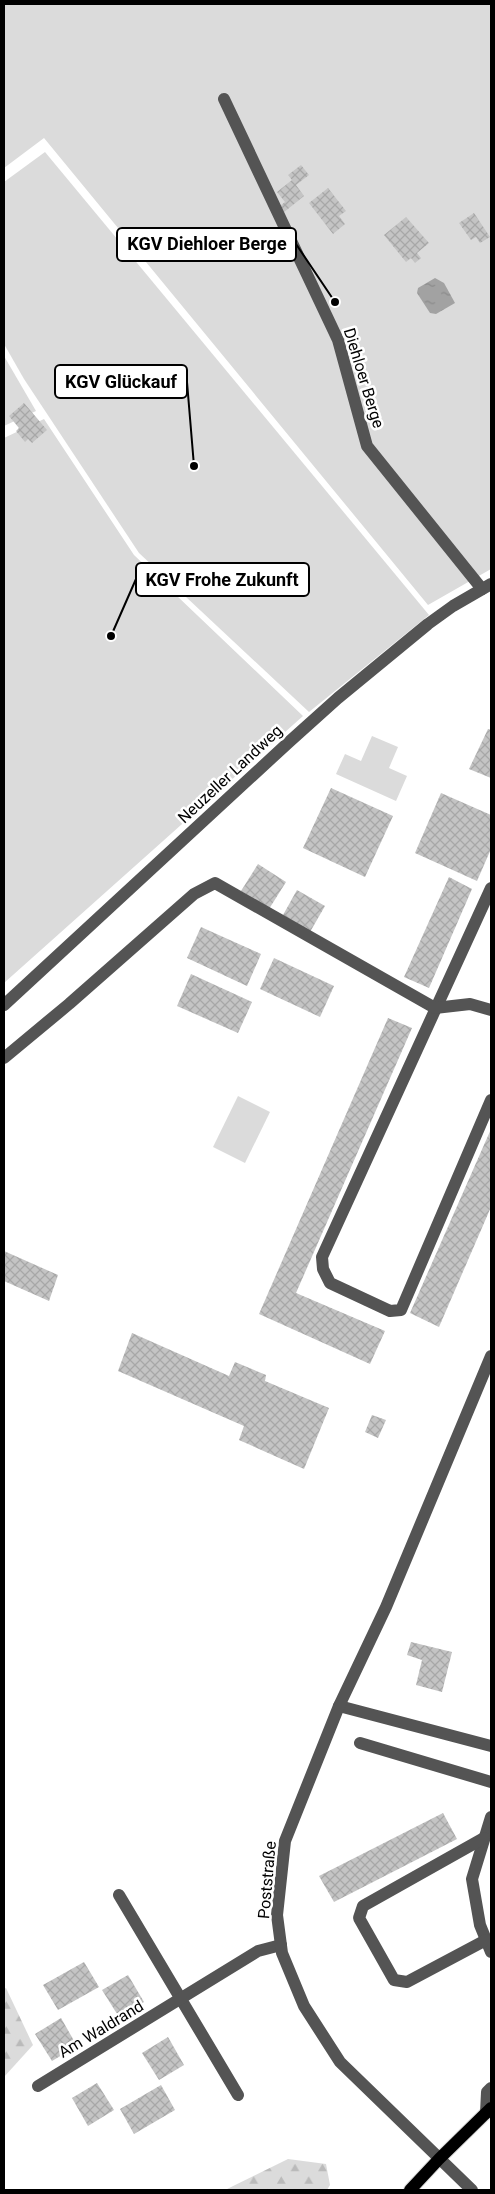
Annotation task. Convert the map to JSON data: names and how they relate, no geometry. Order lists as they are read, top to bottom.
{
  "streets": {
    "street": [
      "Diehloer Berge",
      "Neuzeller Landweg",
      "Poststraße",
      "Am Waldrand"
    ]
  },
  "crossings": [
    ["Diehloer Berge", "Neuzeller Landweg"],
    ["Poststraße", "Am Waldrand"]
  ],
  "places": ["KGV Diehloer Berge", "KGV Glückauf", "KGV Frohe Zukunft"]
}
